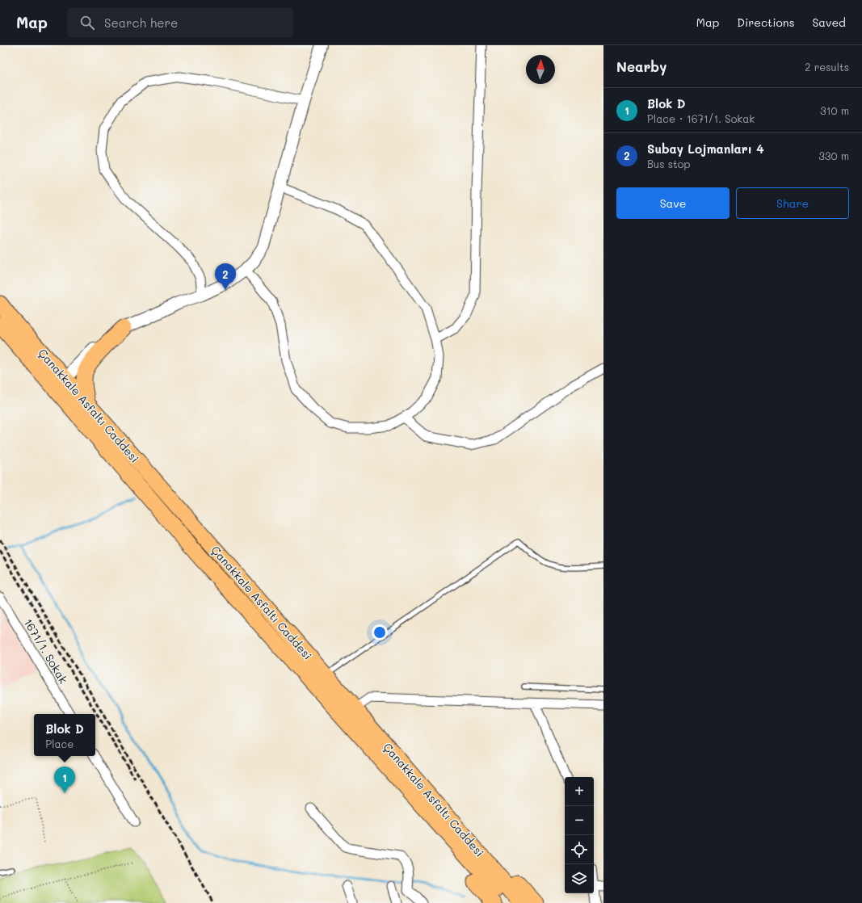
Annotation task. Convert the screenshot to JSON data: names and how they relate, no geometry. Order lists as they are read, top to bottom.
{
  "streets": {
    "highway": ["Çanakkale Asfaltı Caddesi"],
    "street": ["1671/1. Sokak"]
  },
  "north": "top",
  "page": {
    "header": "Map",
    "search": "Search here",
    "nav": ["Map", "Directions", "Saved"],
    "heading": ["Nearby", "2 results"],
    "list": [
      {
        "mark": "1",
        "name": "Blok D",
        "note": "Place · 1671/1. Sokak",
        "value": "310 m"
      },
      {
        "mark": "2",
        "name": "Subay Lojmanları 4",
        "note": "Bus stop",
        "value": "330 m"
      }
    ],
    "buttons": ["Save", "Share"],
    "pins": ["2", "1"],
    "popup": ["Blok D", "Place"],
    "map_buttons": ["+", "−"]
  }
}
